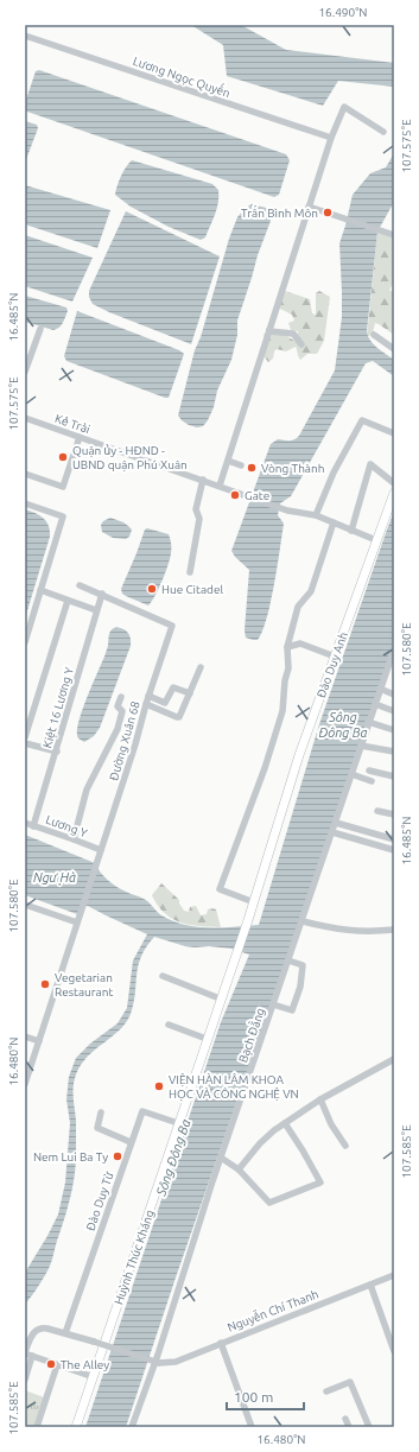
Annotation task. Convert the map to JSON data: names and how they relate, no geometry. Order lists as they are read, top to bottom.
{
  "streets": {
    "main road": ["Đào Duy Anh", "Huỳnh Thúc Kháng"],
    "street": [
      "Lương Ngọc Quyến",
      "Kẻ Trài",
      "Kiệt 16 Lương Y",
      "Đường Xuân 68",
      "Lương Y",
      "Bạch Đằng",
      "Đào Duy Từ",
      "Nguyễn Chí Thanh"
    ]
  },
  "crossings": [
    ["Đào Duy Anh", "Huỳnh Thúc Kháng"],
    ["Kiệt 16 Lương Y", "Đường Xuân 68"],
    ["Kiệt 16 Lương Y", "Lương Y"],
    ["Đường Xuân 68", "Lương Y"],
    ["Đào Duy Từ", "Huỳnh Thúc Kháng"],
    ["Đào Duy Từ", "Nguyễn Chí Thanh"]
  ],
  "water": ["Sông Đông Ba", "Ngự Hà"],
  "places": [
    "Trấn Bình Môn",
    "Quận ủy - HĐND - UBND quận Phú Xuân",
    "Vòng Thành",
    "Gate",
    "Hue Citadel",
    "Vegetarian Restaurant",
    "VIỆN HÀN LÂM KHOA HỌC VÀ CÔNG NGHỆ VN",
    "Nem Lui Ba Ty",
    "The Alley"
  ],
  "scale_bar": "100 m",
  "coordinates": [
    "16.490°N",
    "107.575°E",
    "16.485°N",
    "107.580°E",
    "16.480°N",
    "107.585°E"
  ]
}
